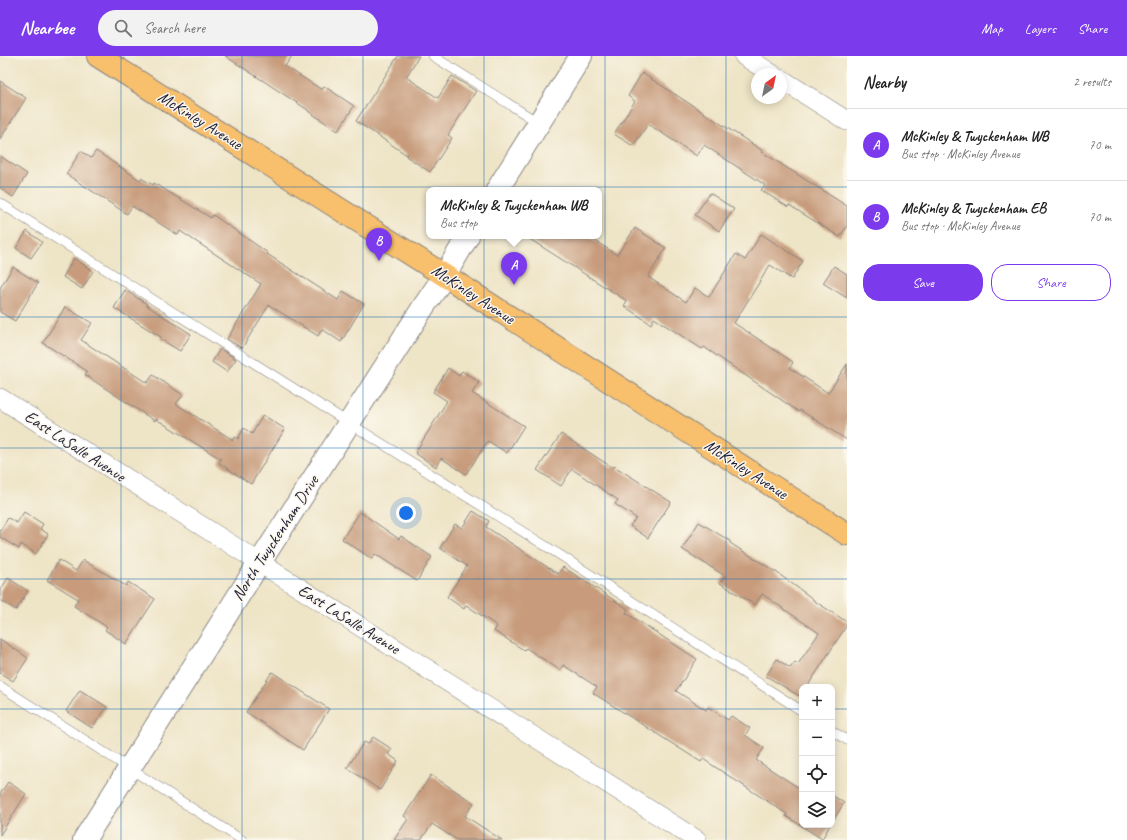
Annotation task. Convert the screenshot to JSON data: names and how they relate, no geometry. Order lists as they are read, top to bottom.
{
  "streets": {
    "main road": ["McKinley Avenue"],
    "street": ["East LaSalle Avenue", "North Twyckenham Drive"]
  },
  "crossings": [
    ["McKinley Avenue", "North Twyckenham Drive"],
    ["East LaSalle Avenue", "North Twyckenham Drive"]
  ],
  "north": "top right",
  "page": {
    "header": "Nearbee",
    "search": "Search here",
    "nav": ["Map", "Layers", "Share"],
    "heading": ["Nearby", "2 results"],
    "list": [
      {
        "mark": "A",
        "name": "McKinley & Twyckenham WB",
        "note": "Bus stop · McKinley Avenue",
        "value": "70 m"
      },
      {
        "mark": "B",
        "name": "McKinley & Twyckenham EB",
        "note": "Bus stop · McKinley Avenue",
        "value": "70 m"
      }
    ],
    "popup": ["McKinley & Twyckenham WB", "Bus stop"],
    "pins": ["B", "A"],
    "buttons": ["Save", "Share"],
    "map_buttons": ["+", "−"]
  }
}
